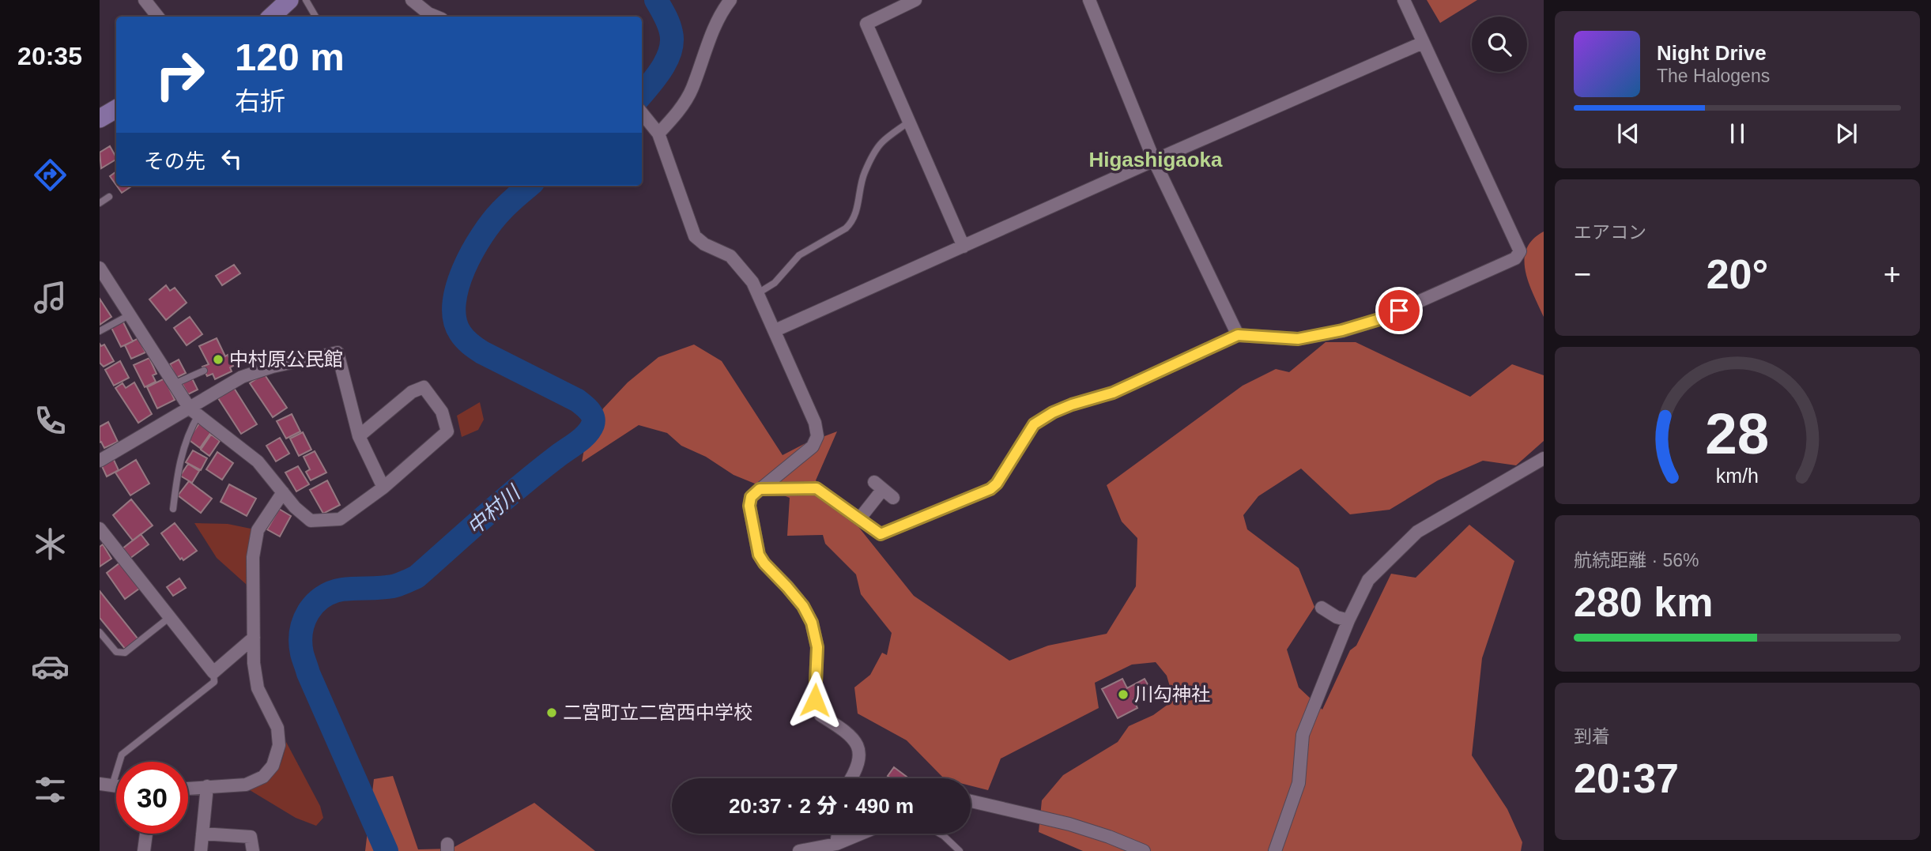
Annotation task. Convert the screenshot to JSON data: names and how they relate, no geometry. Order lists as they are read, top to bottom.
{
  "districts": ["Higashigaoka"],
  "water": ["中村川"],
  "places": ["中村原公民館", "川勾神社", "二宮町立二宮西中学校"],
  "page": {
    "tabs": "20:35",
    "turn": ["120 m", "右折"],
    "song": ["Night Drive", "The Halogens"],
    "then": "その先",
    "tile": [
      "エアコン",
      ["航続距離 · 56%", "280 km"],
      ["到着", "20:37"]
    ],
    "heat": ["−", "20°", "+"],
    "limit": "30",
    "trip": "20:37 · 2 分 · 490 m",
    "gauge": ["28", "km/h"]
  }
}
